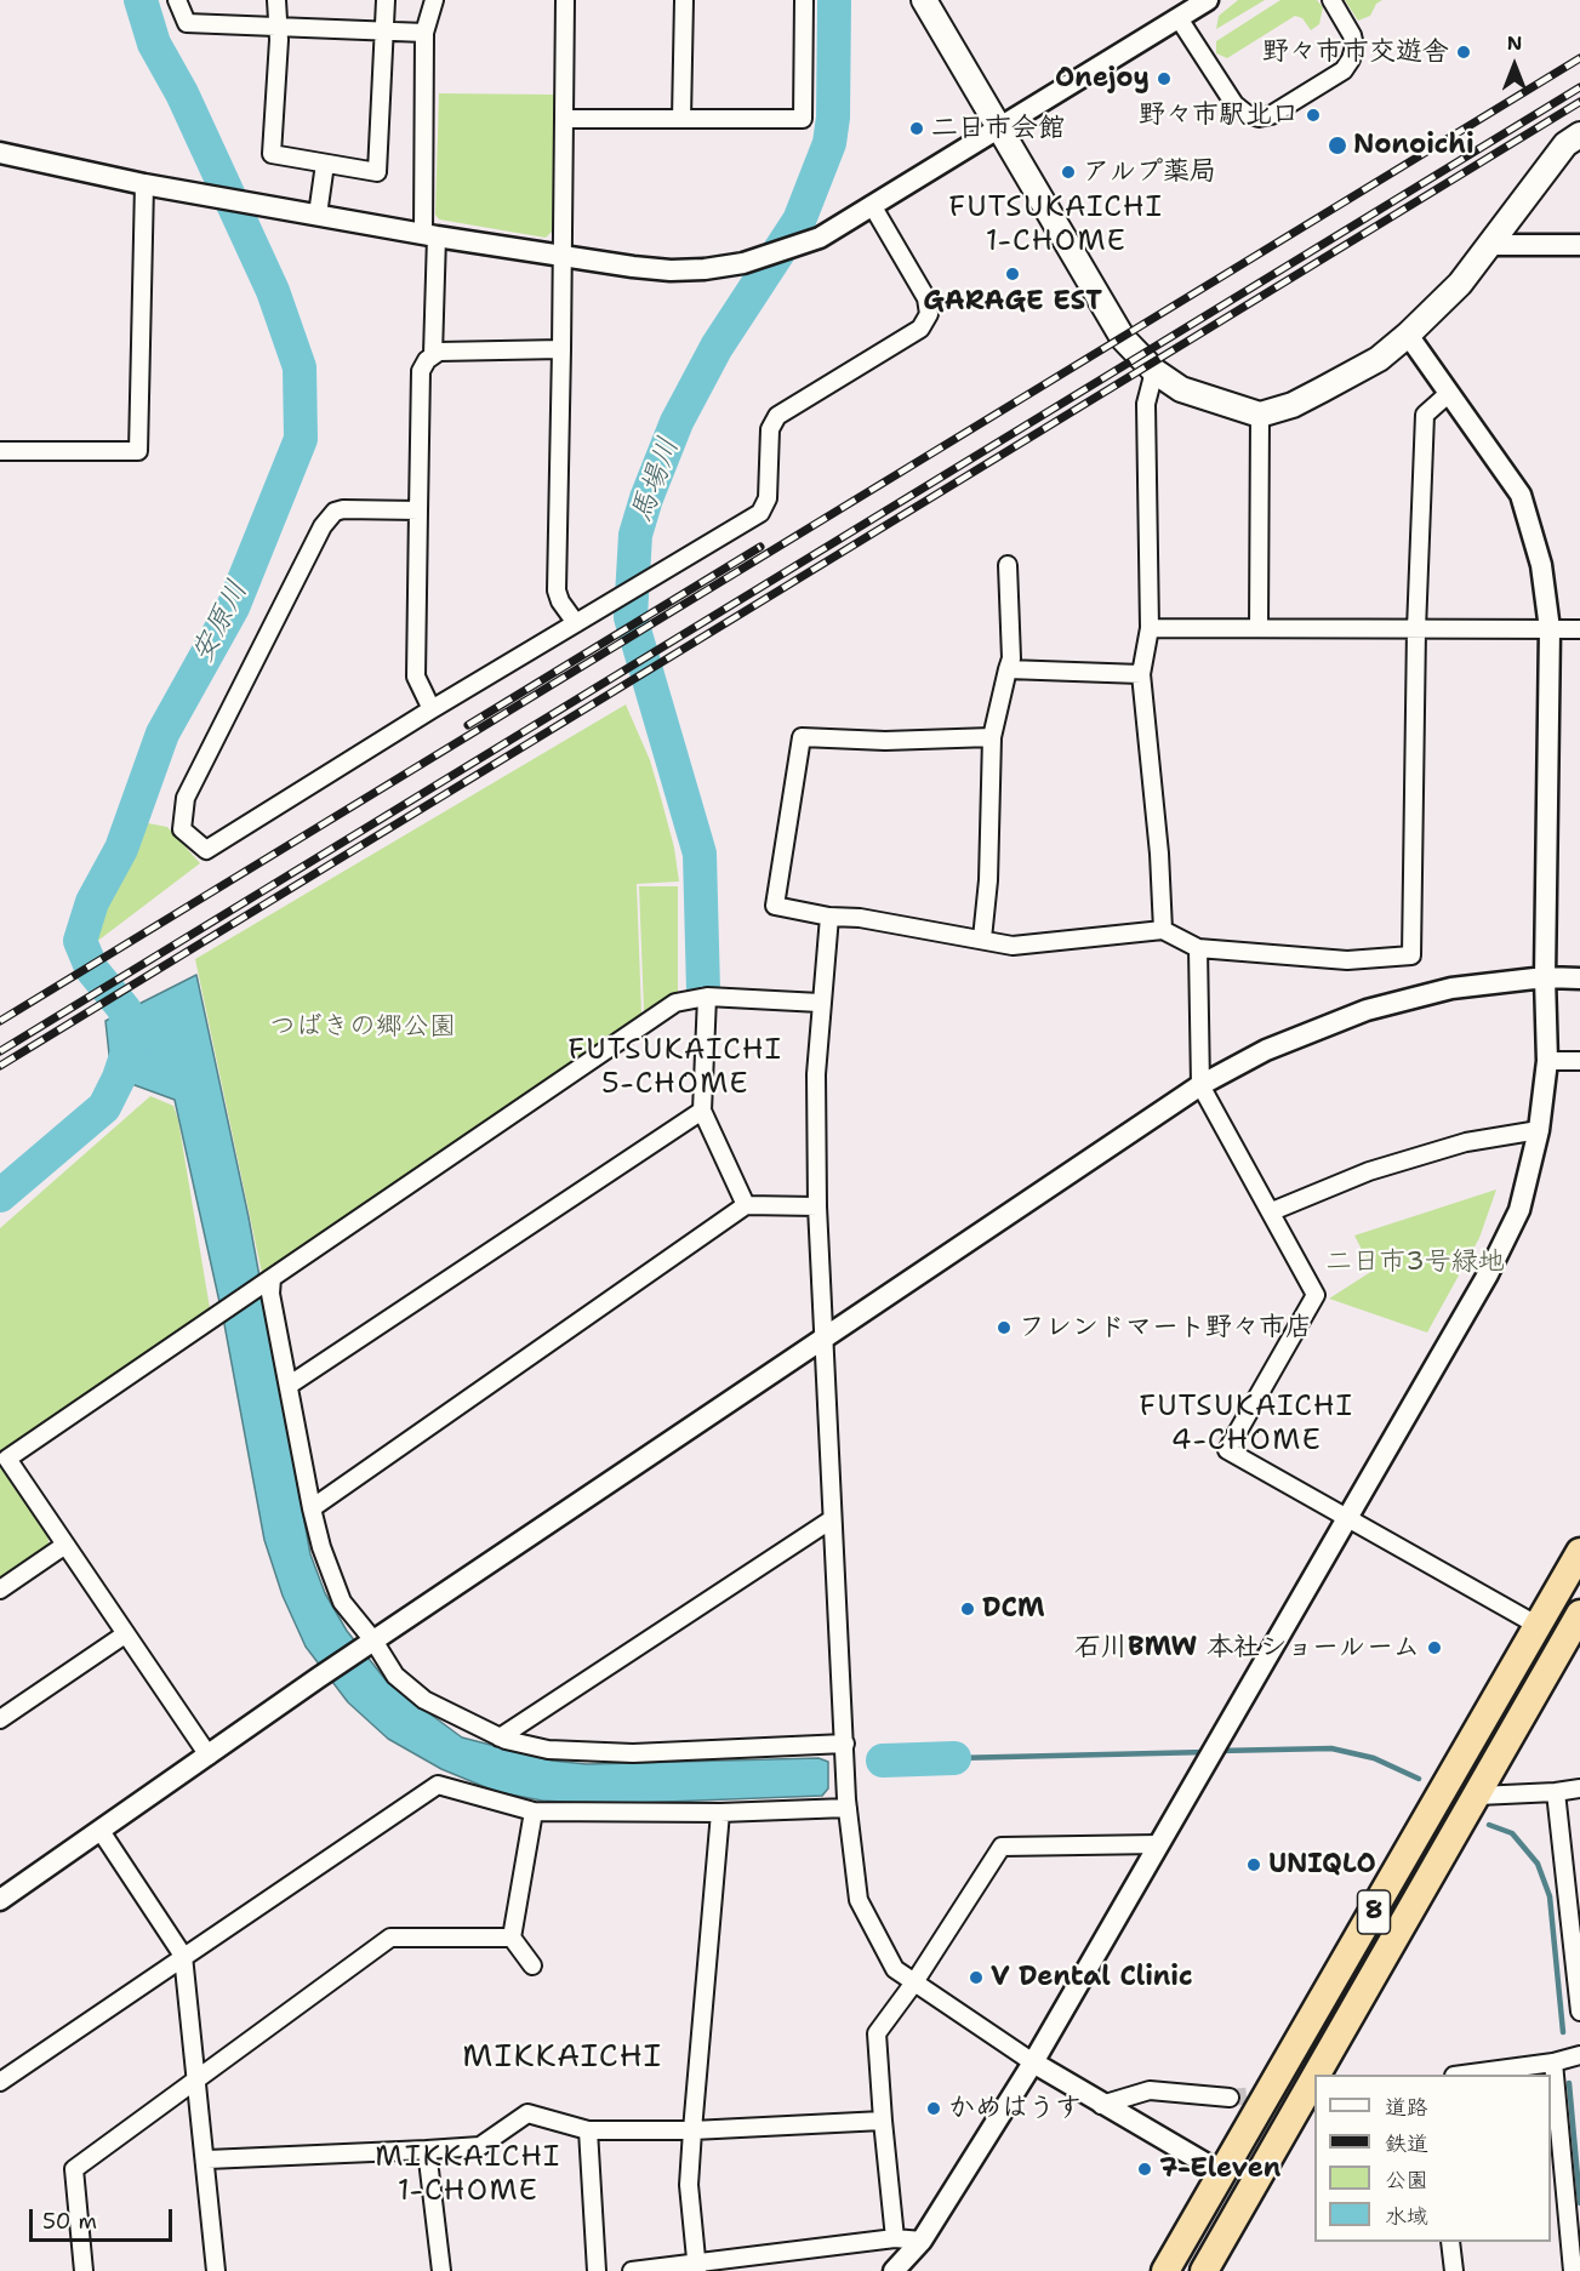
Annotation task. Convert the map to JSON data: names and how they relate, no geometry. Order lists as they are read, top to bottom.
{
  "streets": {
    "highway": ["8"]
  },
  "districts": [
    "FUTSUKAICHI 1-CHOME",
    "FUTSUKAICHI 5-CHOME",
    "FUTSUKAICHI 4-CHOME",
    "MIKKAICHI",
    "MIKKAICHI 1-CHOME"
  ],
  "water": ["馬場川", "安原川"],
  "parks": ["つばきの郷公園", "二日市3号緑地"],
  "places": [
    "野々市市交遊舎",
    "Onejoy",
    "野々市駅北口",
    "二日市会館",
    "Nonoichi",
    "アルプ薬局",
    "GARAGE EST",
    "フレンドマート野々市店",
    "DCM",
    "石川BMW 本社ショールーム",
    "UNIQLO",
    "V Dental Clinic",
    "かめはうす",
    "7-Eleven"
  ],
  "legend": [
    "道路",
    "鉄道",
    "公園",
    "水域"
  ],
  "scale_bar": "50 m",
  "north": "top"
}
